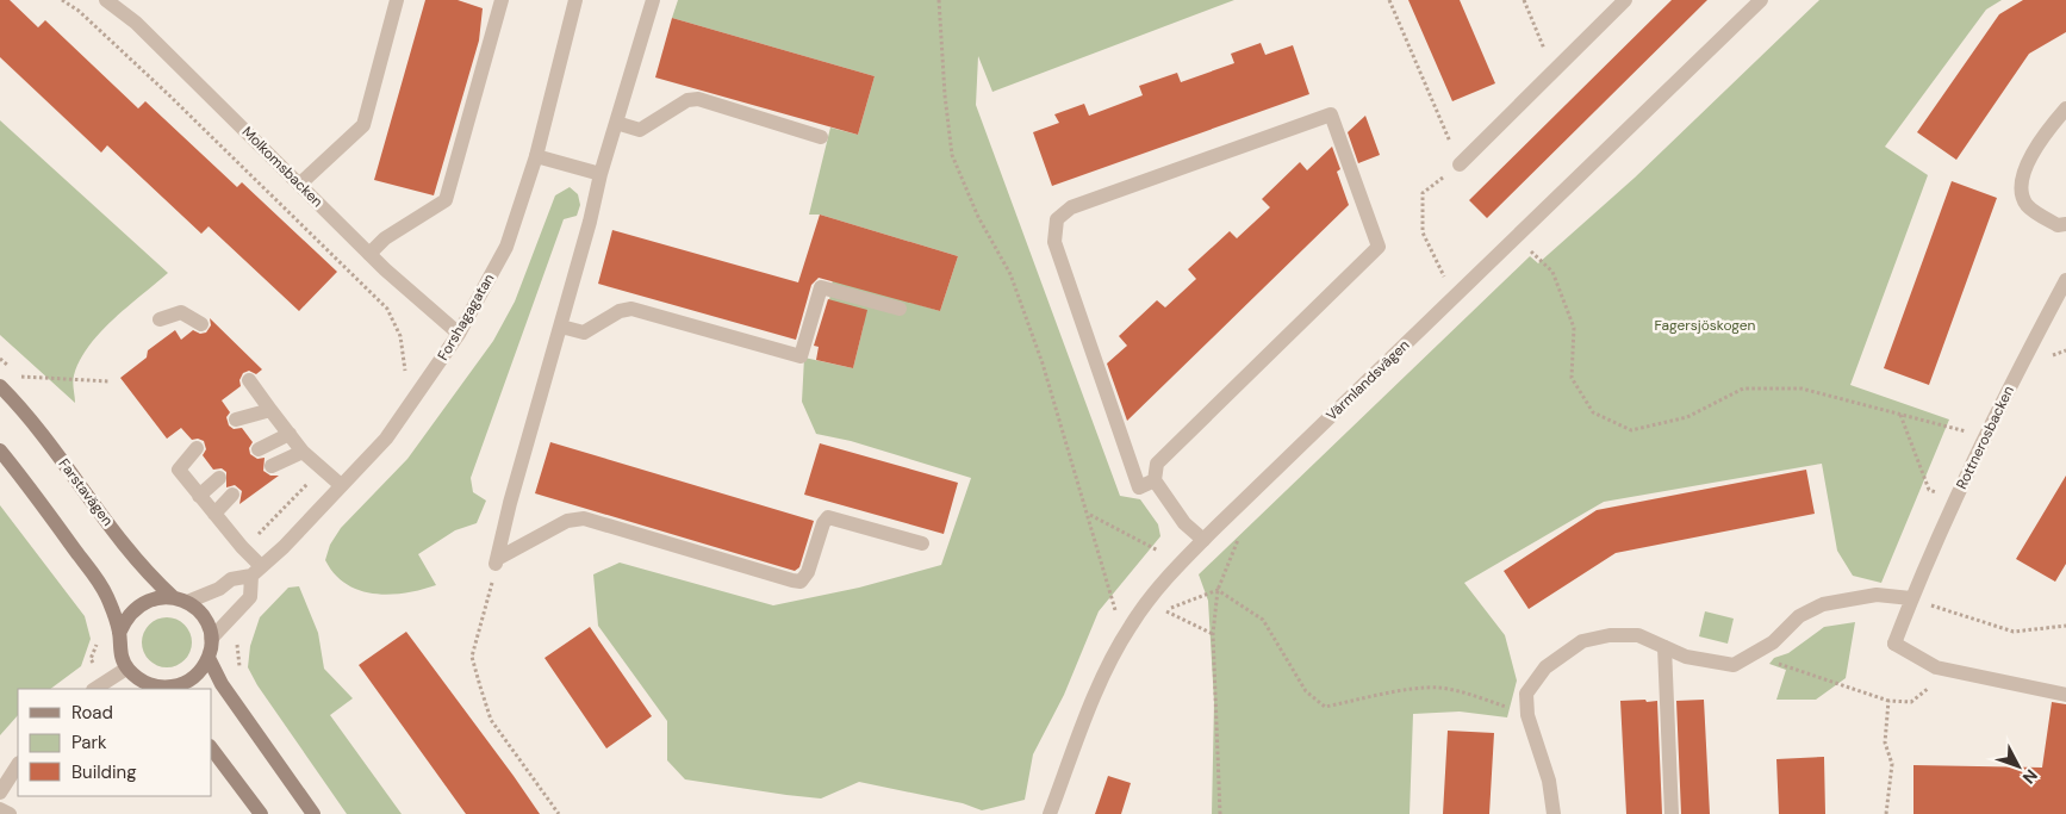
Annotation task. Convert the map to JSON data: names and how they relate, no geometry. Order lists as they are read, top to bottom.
{
  "streets": {
    "street": [
      "Molkomsbacken",
      "Forshagagatan",
      "Värmlandsvägen",
      "Rottnerosbacken",
      "Farstavägen"
    ]
  },
  "crossings": [
    ["Molkomsbacken", "Forshagagatan"],
    ["Forshagagatan", "Farstavägen"]
  ],
  "parks": ["Fagersjöskogen"],
  "legend": ["Road", "Park", "Building"],
  "north": "bottom right"
}
